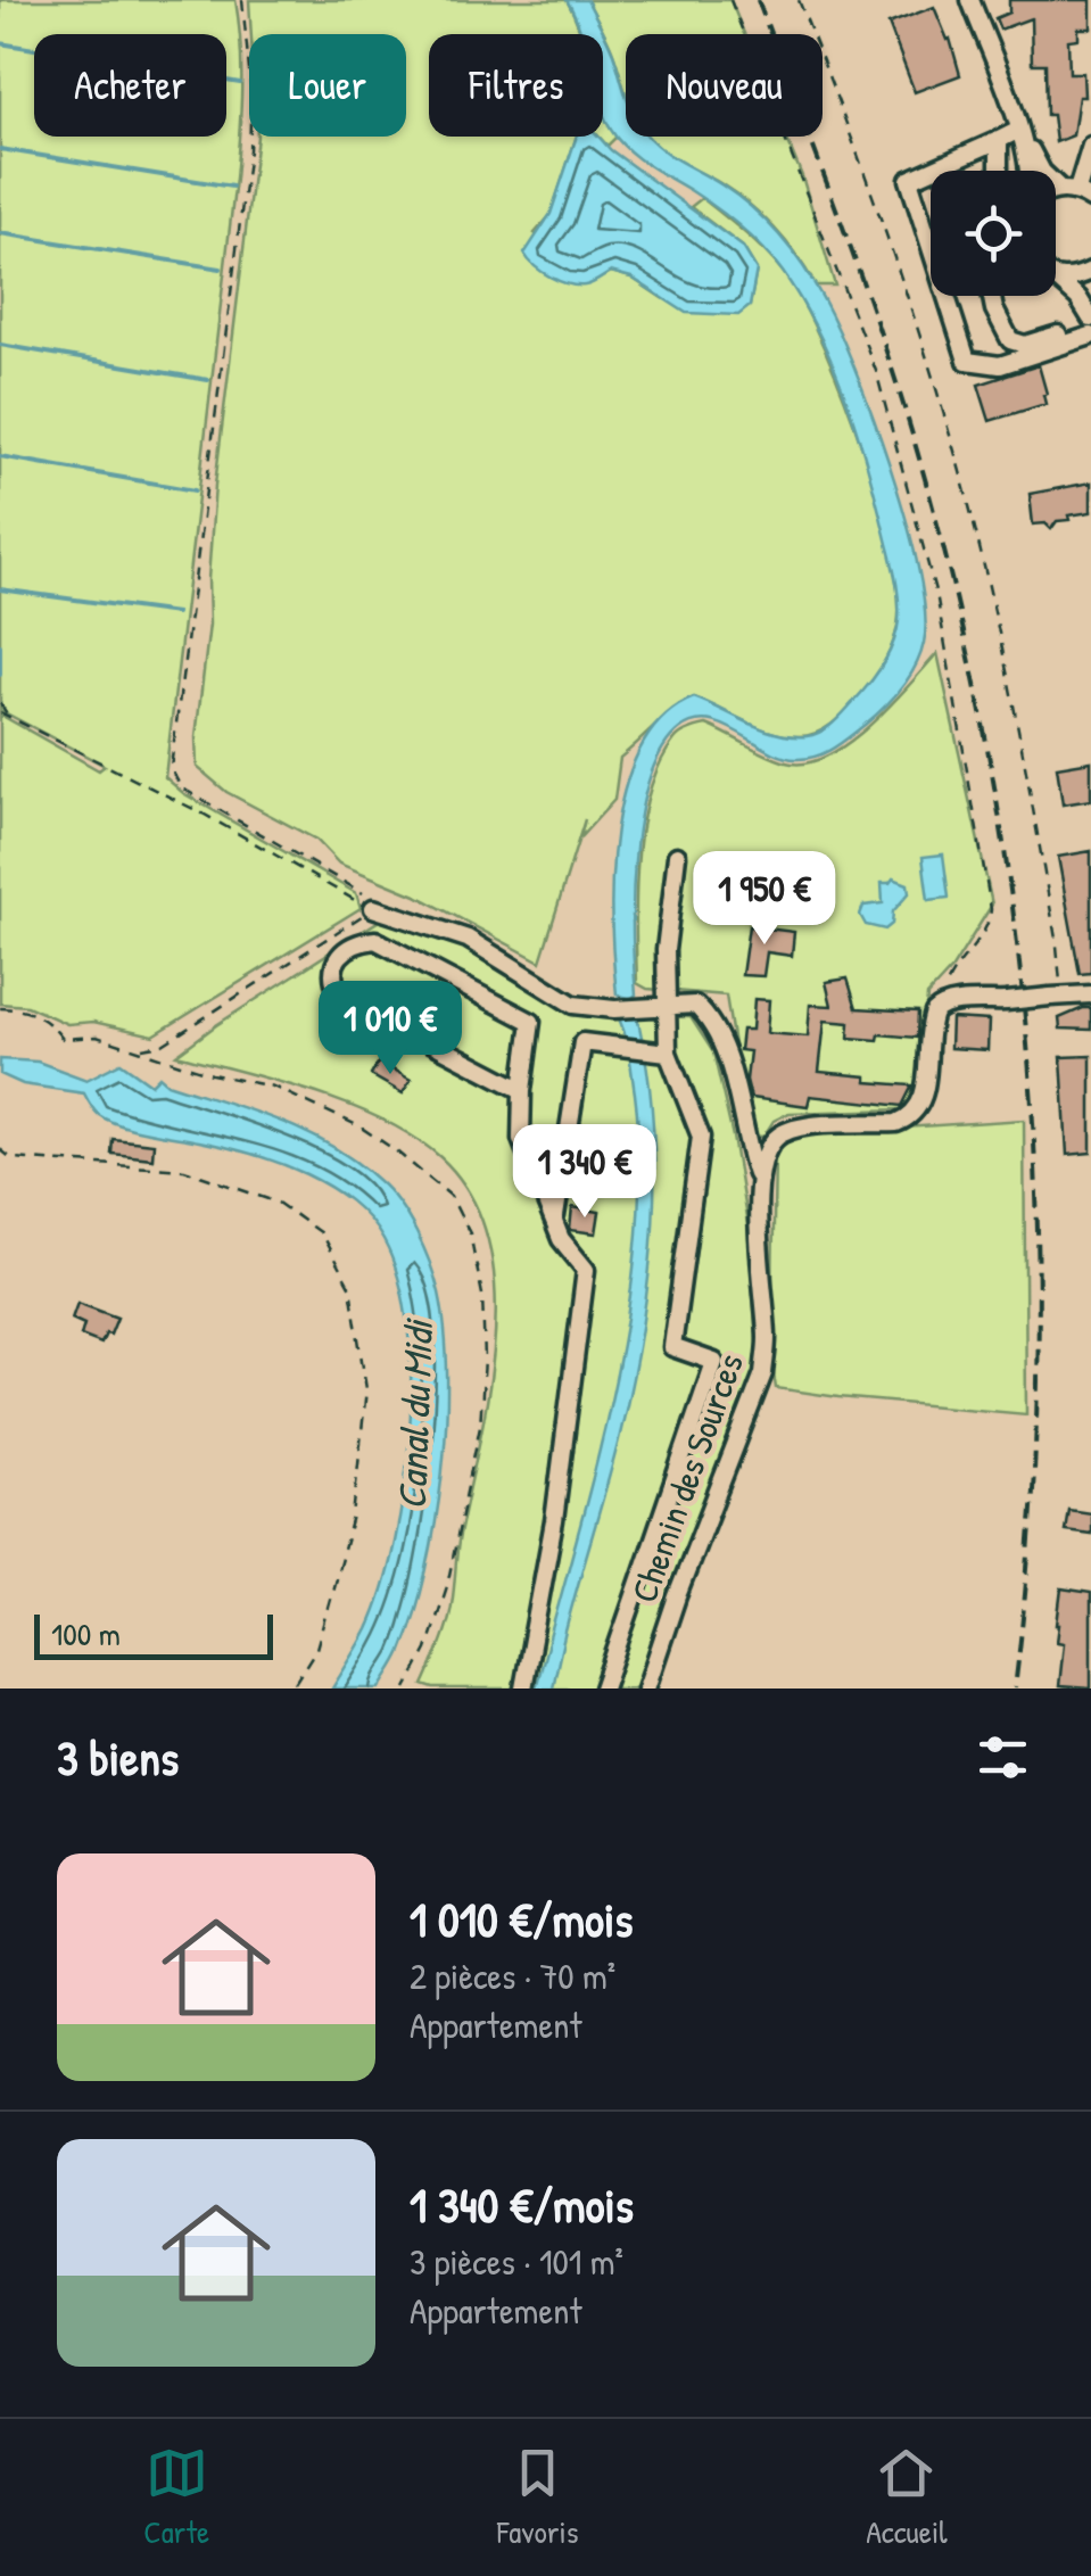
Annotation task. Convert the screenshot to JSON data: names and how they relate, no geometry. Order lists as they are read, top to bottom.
{
  "streets": {
    "street": ["Chemin des Sources"]
  },
  "water": ["Canal du Midi"],
  "scale_bar": "100 m",
  "page": {
    "chip": [
      "Acheter",
      "Louer",
      "Filtres",
      "Nouveau"
    ],
    "price": ["1 950 €", "1 010 €", "1 340 €"],
    "scale": "100 m",
    "heading": "3 biens",
    "list": [
      {
        "name": "1 010 €/mois",
        "note": "2 pièces · 70 m² · Appartement"
      },
      {
        "name": "1 340 €/mois",
        "note": "3 pièces · 101 m² · Appartement"
      }
    ],
    "tabs": ["Carte", "Favoris", "Accueil"]
  }
}
